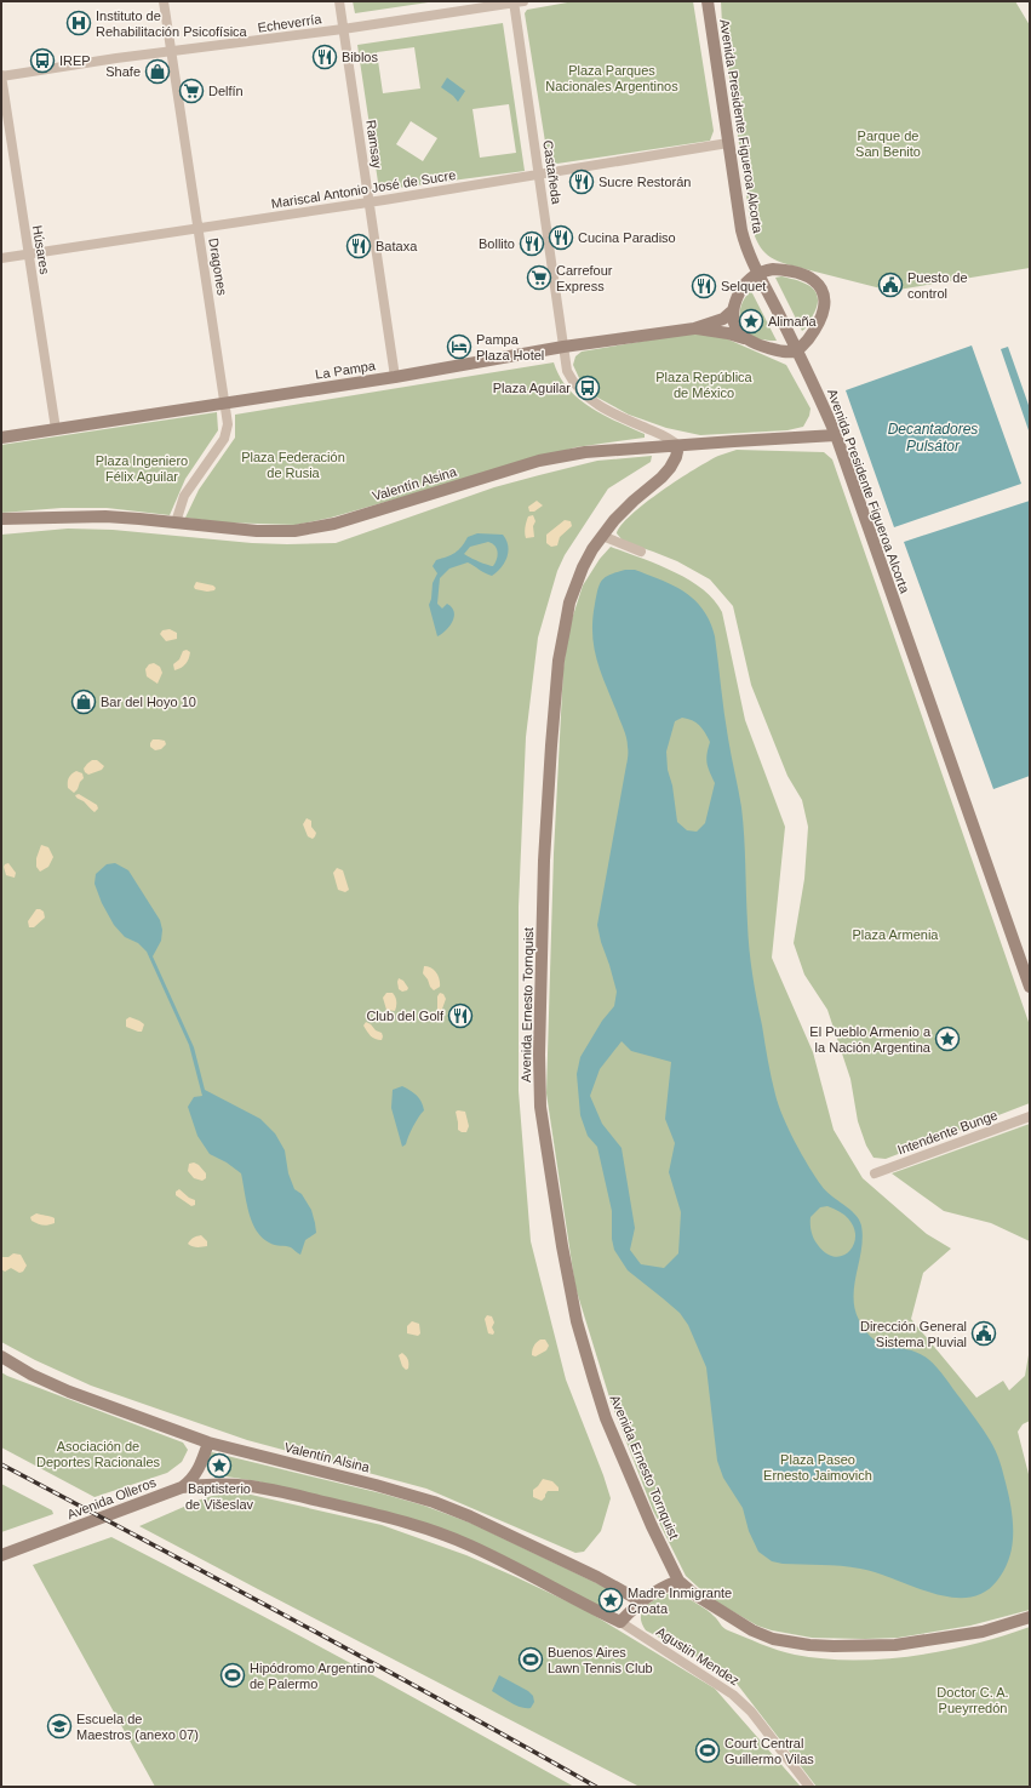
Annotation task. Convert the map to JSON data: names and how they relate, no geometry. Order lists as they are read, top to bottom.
{
  "streets": {
    "street": [
      "Echeverría",
      "Avenida Presidente Figueroa Alcorta",
      "Ramsay",
      "Castañeda",
      "Mariscal Antonio José de Sucre",
      "Húsares",
      "Dragones",
      "La Pampa",
      "Valentín Alsina",
      "Avenida Ernesto Tornquist",
      "Intendente Bunge",
      "Avenida Olleros",
      "Agustin Mendez"
    ]
  },
  "crossings": [
    ["Echeverría", "Ramsay"],
    ["Echeverría", "Castañeda"],
    ["Echeverría", "Húsares"],
    ["Echeverría", "Dragones"],
    ["Avenida Presidente Figueroa Alcorta", "Mariscal Antonio José de Sucre"],
    ["Avenida Presidente Figueroa Alcorta", "La Pampa"],
    ["Avenida Presidente Figueroa Alcorta", "Valentín Alsina"],
    ["Ramsay", "Mariscal Antonio José de Sucre"],
    ["Ramsay", "La Pampa"],
    ["Castañeda", "Mariscal Antonio José de Sucre"],
    ["Castañeda", "La Pampa"],
    ["Castañeda", "Valentín Alsina"],
    ["Castañeda", "Avenida Ernesto Tornquist"],
    ["Mariscal Antonio José de Sucre", "Húsares"],
    ["Mariscal Antonio José de Sucre", "Dragones"],
    ["Húsares", "La Pampa"],
    ["Dragones", "La Pampa"],
    ["Dragones", "Valentín Alsina"],
    ["Valentín Alsina", "Avenida Ernesto Tornquist"],
    ["Valentín Alsina", "Avenida Olleros"]
  ],
  "water": ["Decantadores Pulsátor"],
  "parks": [
    "Plaza Parques Nacionales Argentinos",
    "Parque de San Benito",
    "Plaza República de México",
    "Plaza Federación de Rusia",
    "Plaza Ingeniero Félix Aguilar",
    "Plaza Armenia",
    "Asociación de Deportes Racionales",
    "Plaza Paseo Ernesto Jaimovich",
    "Doctor C. A. Pueyrredón"
  ],
  "places": {
    "hospital": ["Instituto de Rehabilitación Psicofísica"],
    "restaurant": [
      "Biblos",
      "Sucre Restorán",
      "Cucina Paradiso",
      "Bollito",
      "Bataxa",
      "Selquet",
      "Club del Golf"
    ],
    "bus stop": ["IREP", "Plaza Aguilar"],
    "shop": ["Shafe", "Bar del Hoyo 10"],
    "supermarket": ["Delfín", "Carrefour Express"],
    "public building": ["Puesto de control", "Dirección General Sistema Pluvial"],
    "place": [
      "Alimaña",
      "El Pueblo Armenio a la Nación Argentina",
      "Baptisterio de Višeslav",
      "Madre Inmigrante Croata"
    ],
    "hotel": ["Pampa Plaza Hotel"],
    "sports": ["Buenos Aires Lawn Tennis Club", "Hipódromo Argentino de Palermo", "Court Central Guillermo Vilas"],
    "school or university": ["Escuela de Maestros (anexo 07)"]
  }
}
